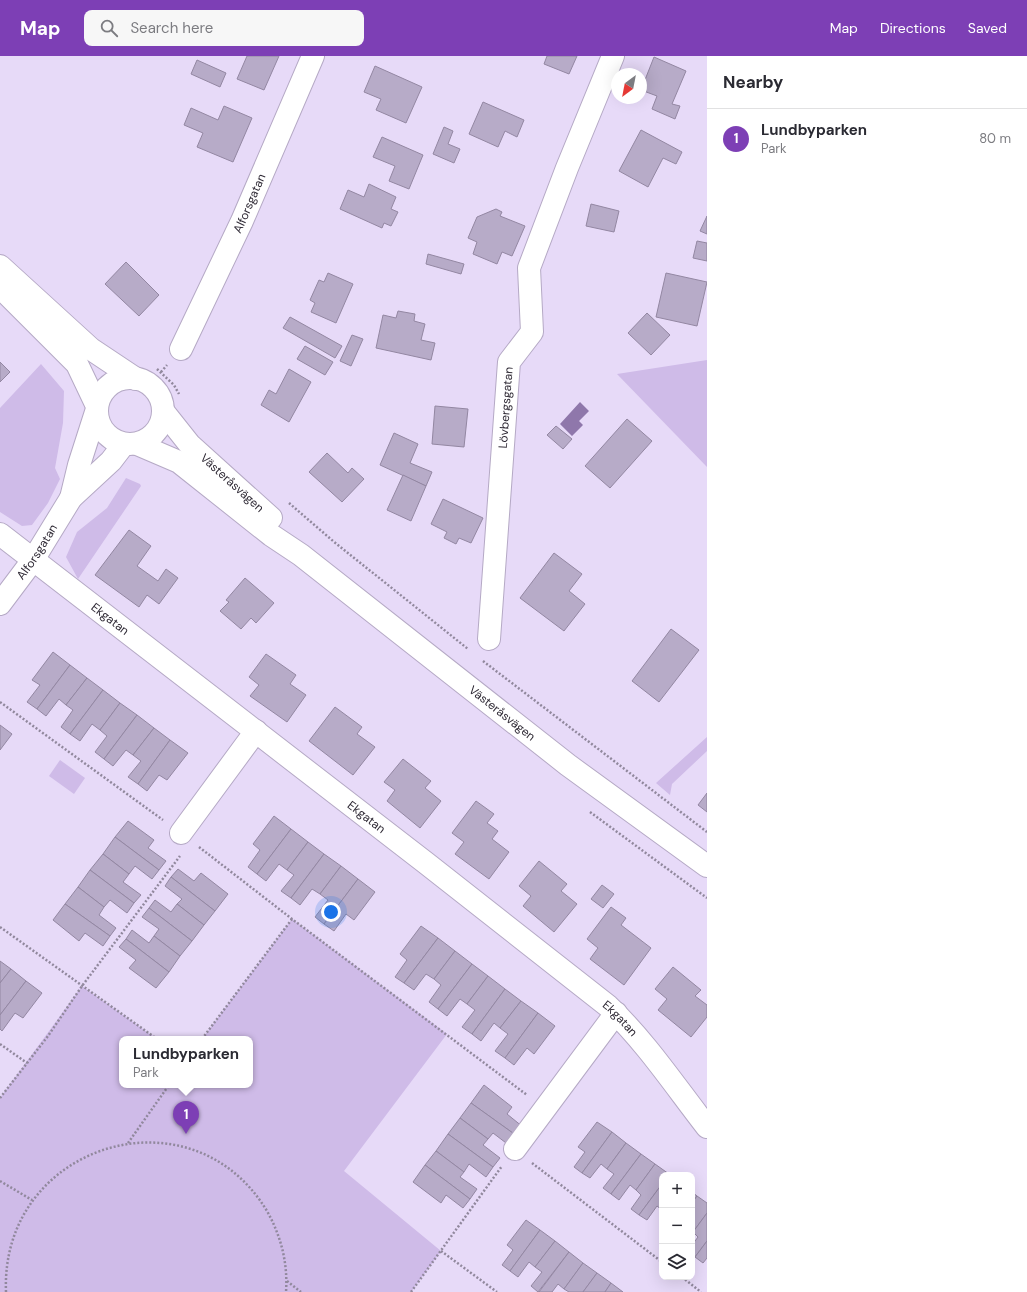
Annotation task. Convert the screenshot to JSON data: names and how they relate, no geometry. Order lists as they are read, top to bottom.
{
  "streets": {
    "street": [
      "Alforsgatan",
      "Lövbergsgatan",
      "Västeråsvägen",
      "Ekgatan"
    ]
  },
  "crossings": [
    ["Alforsgatan", "Västeråsvägen"],
    ["Alforsgatan", "Ekgatan"]
  ],
  "north": "bottom left",
  "page": {
    "header": "Map",
    "search": "Search here",
    "nav": ["Map", "Directions", "Saved"],
    "heading": "Nearby",
    "list": [
      {
        "mark": "1",
        "name": "Lundbyparken",
        "note": "Park",
        "value": "80 m"
      }
    ],
    "popup": ["Lundbyparken", "Park"],
    "pins": "1",
    "map_buttons": ["+", "−"]
  }
}
